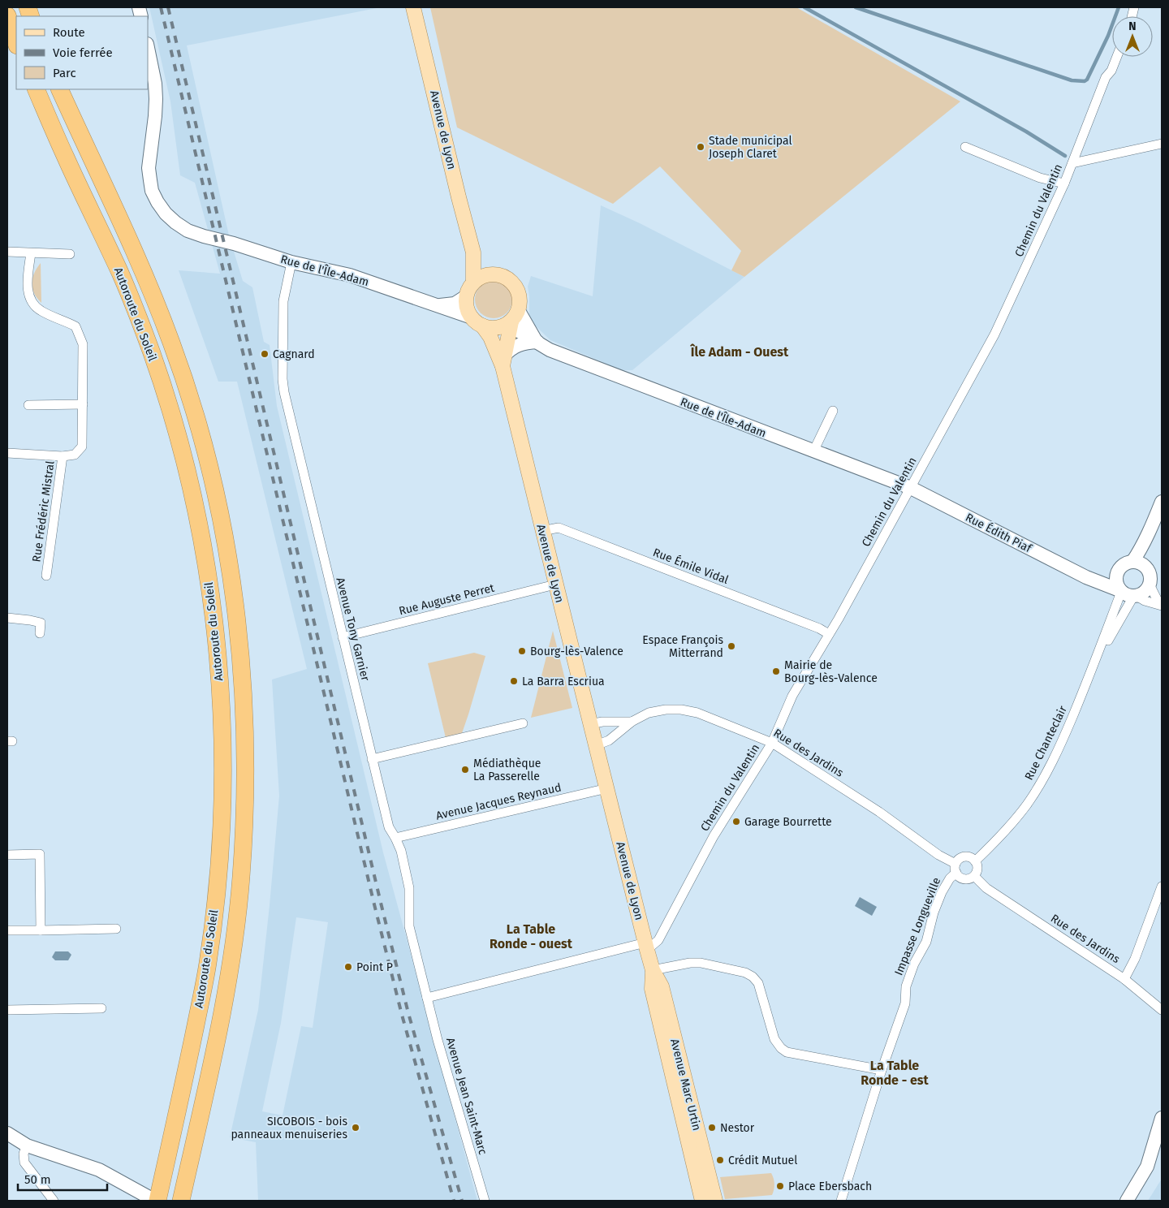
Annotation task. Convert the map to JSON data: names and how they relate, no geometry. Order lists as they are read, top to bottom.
{
  "streets": {
    "highway": ["Autoroute du Soleil"],
    "main road": ["Avenue de Lyon", "Avenue Marc Urtin"],
    "street": [
      "Chemin du Valentin",
      "Rue de l'Île-Adam",
      "Rue Frédéric Mistral",
      "Rue Édith Piaf",
      "Rue Émile Vidal",
      "Rue Auguste Perret",
      "Avenue Tony Garnier",
      "Rue Chanteclair",
      "Rue des Jardins",
      "Avenue Jacques Reynaud",
      "Impasse Longueville",
      "Avenue Jean Saint-Marc"
    ]
  },
  "crossings": [
    ["Avenue de Lyon", "Chemin du Valentin"],
    ["Avenue de Lyon", "Rue de l'Île-Adam"],
    ["Avenue de Lyon", "Rue Émile Vidal"],
    ["Avenue de Lyon", "Rue Auguste Perret"],
    ["Avenue de Lyon", "Rue des Jardins"],
    ["Avenue de Lyon", "Avenue Jacques Reynaud"],
    ["Avenue de Lyon", "Avenue Marc Urtin"],
    ["Chemin du Valentin", "Rue de l'Île-Adam"],
    ["Chemin du Valentin", "Rue Édith Piaf"],
    ["Chemin du Valentin", "Rue Émile Vidal"],
    ["Chemin du Valentin", "Rue des Jardins"],
    ["Chemin du Valentin", "Avenue Marc Urtin"],
    ["Rue de l'Île-Adam", "Rue Édith Piaf"],
    ["Rue de l'Île-Adam", "Avenue Tony Garnier"],
    ["Rue Édith Piaf", "Rue Chanteclair"],
    ["Rue Auguste Perret", "Avenue Tony Garnier"],
    ["Avenue Tony Garnier", "Avenue Jacques Reynaud"],
    ["Avenue Tony Garnier", "Avenue Jean Saint-Marc"],
    ["Rue Chanteclair", "Rue des Jardins"],
    ["Rue Chanteclair", "Impasse Longueville"],
    ["Rue des Jardins", "Impasse Longueville"]
  ],
  "districts": ["Île Adam - Ouest", "La Table Ronde - ouest", "La Table Ronde - est"],
  "places": [
    "Stade municipal Joseph Claret",
    "Cagnard",
    "Espace François Mitterrand",
    "Bourg-lès-Valence",
    "Mairie de Bourg-lès-Valence",
    "La Barra Escriua",
    "Médiathèque La Passerelle",
    "Garage Bourrette",
    "Point P",
    "SICOBOIS - bois panneaux menuiseries",
    "Nestor",
    "Crédit Mutuel",
    "Place Ebersbach"
  ],
  "legend": ["Route", "Voie ferrée", "Parc"],
  "scale_bar": "50 m",
  "north": "top"
}
